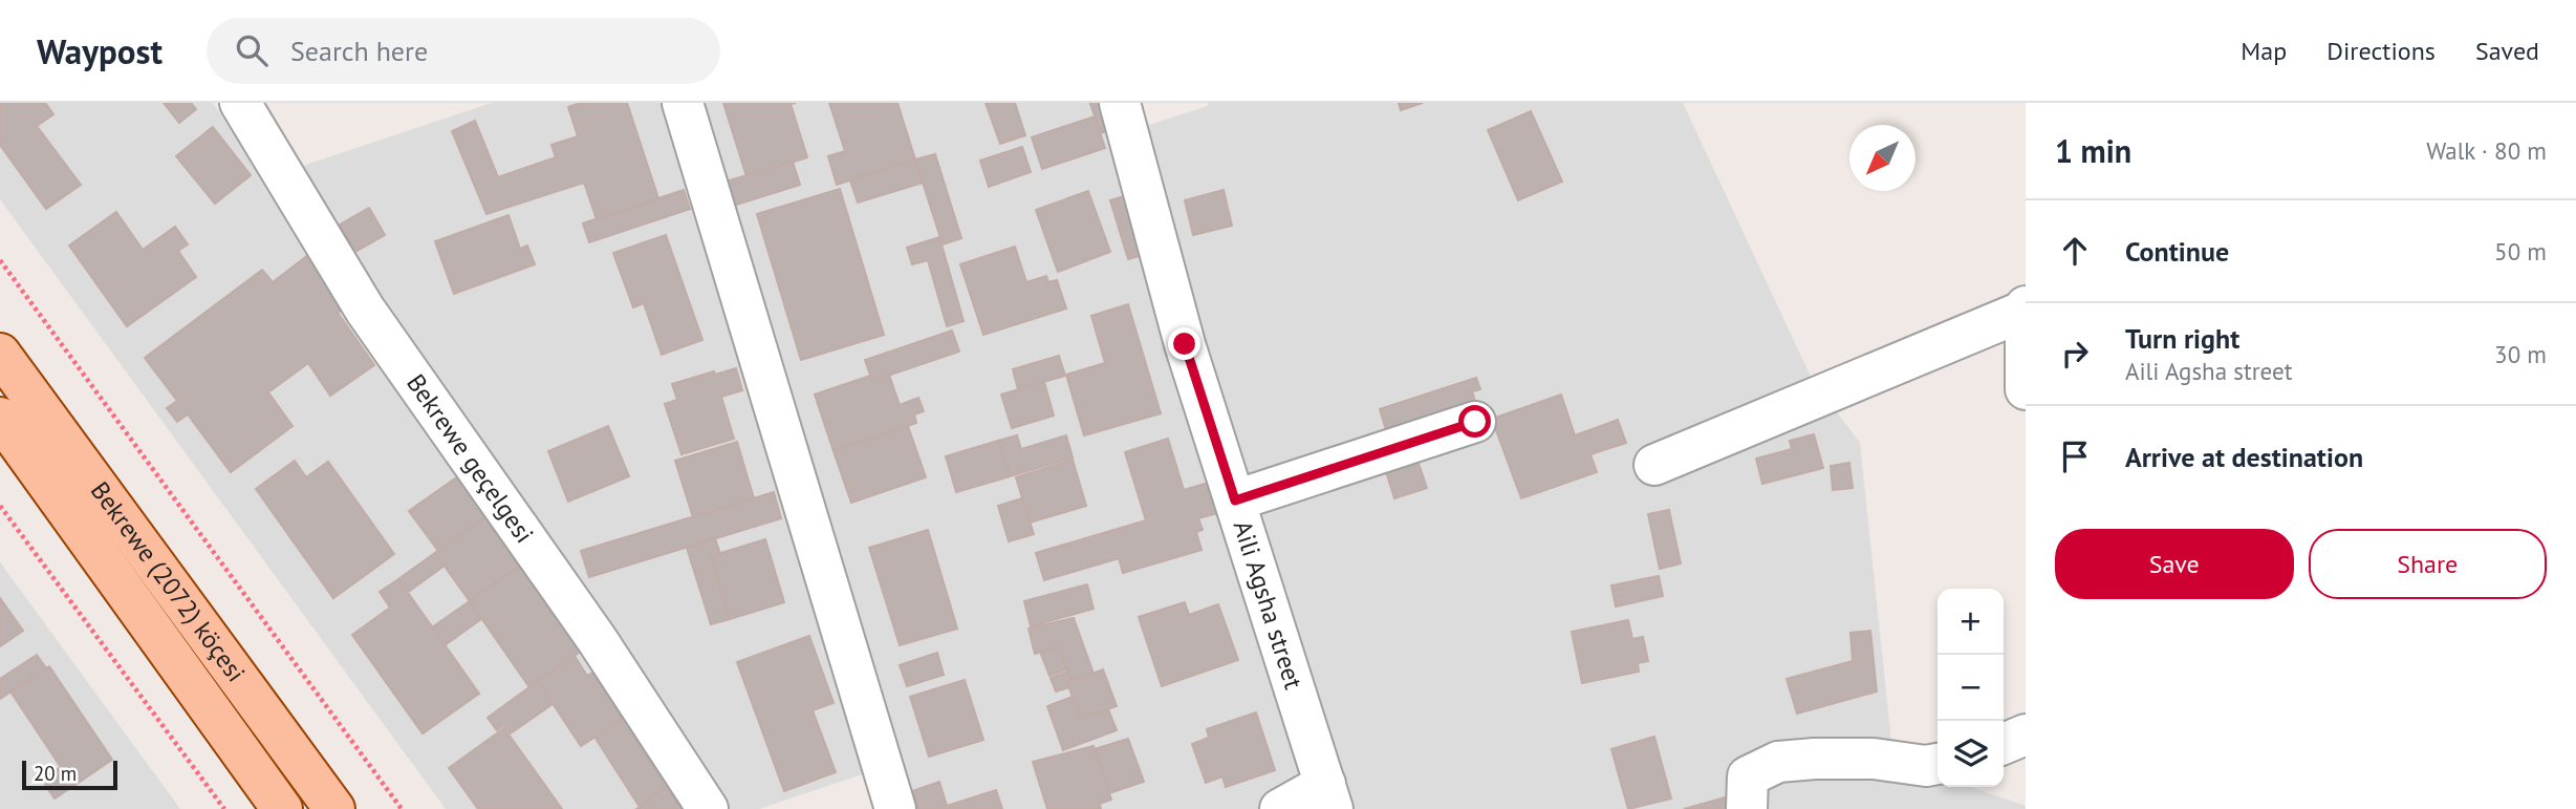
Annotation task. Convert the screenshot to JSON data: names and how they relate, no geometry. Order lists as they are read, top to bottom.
{
  "streets": {
    "main road": ["Bekrewe (2072) köçesi"],
    "street": ["Bekrewe geçelgesi", "Aili Agsha street"]
  },
  "scale_bar": "20 m",
  "north": "bottom left",
  "page": {
    "header": "Waypost",
    "search": "Search here",
    "nav": ["Map", "Directions", "Saved"],
    "heading": ["1 min", "Walk · 80 m"],
    "list": [
      ["Continue", "50 m"],
      ["Turn right", "Aili Agsha street", "30 m"],
      "Arrive at destination"
    ],
    "buttons": ["Save", "Share"],
    "map_buttons": ["+", "−"],
    "scale": "20 m"
  }
}
